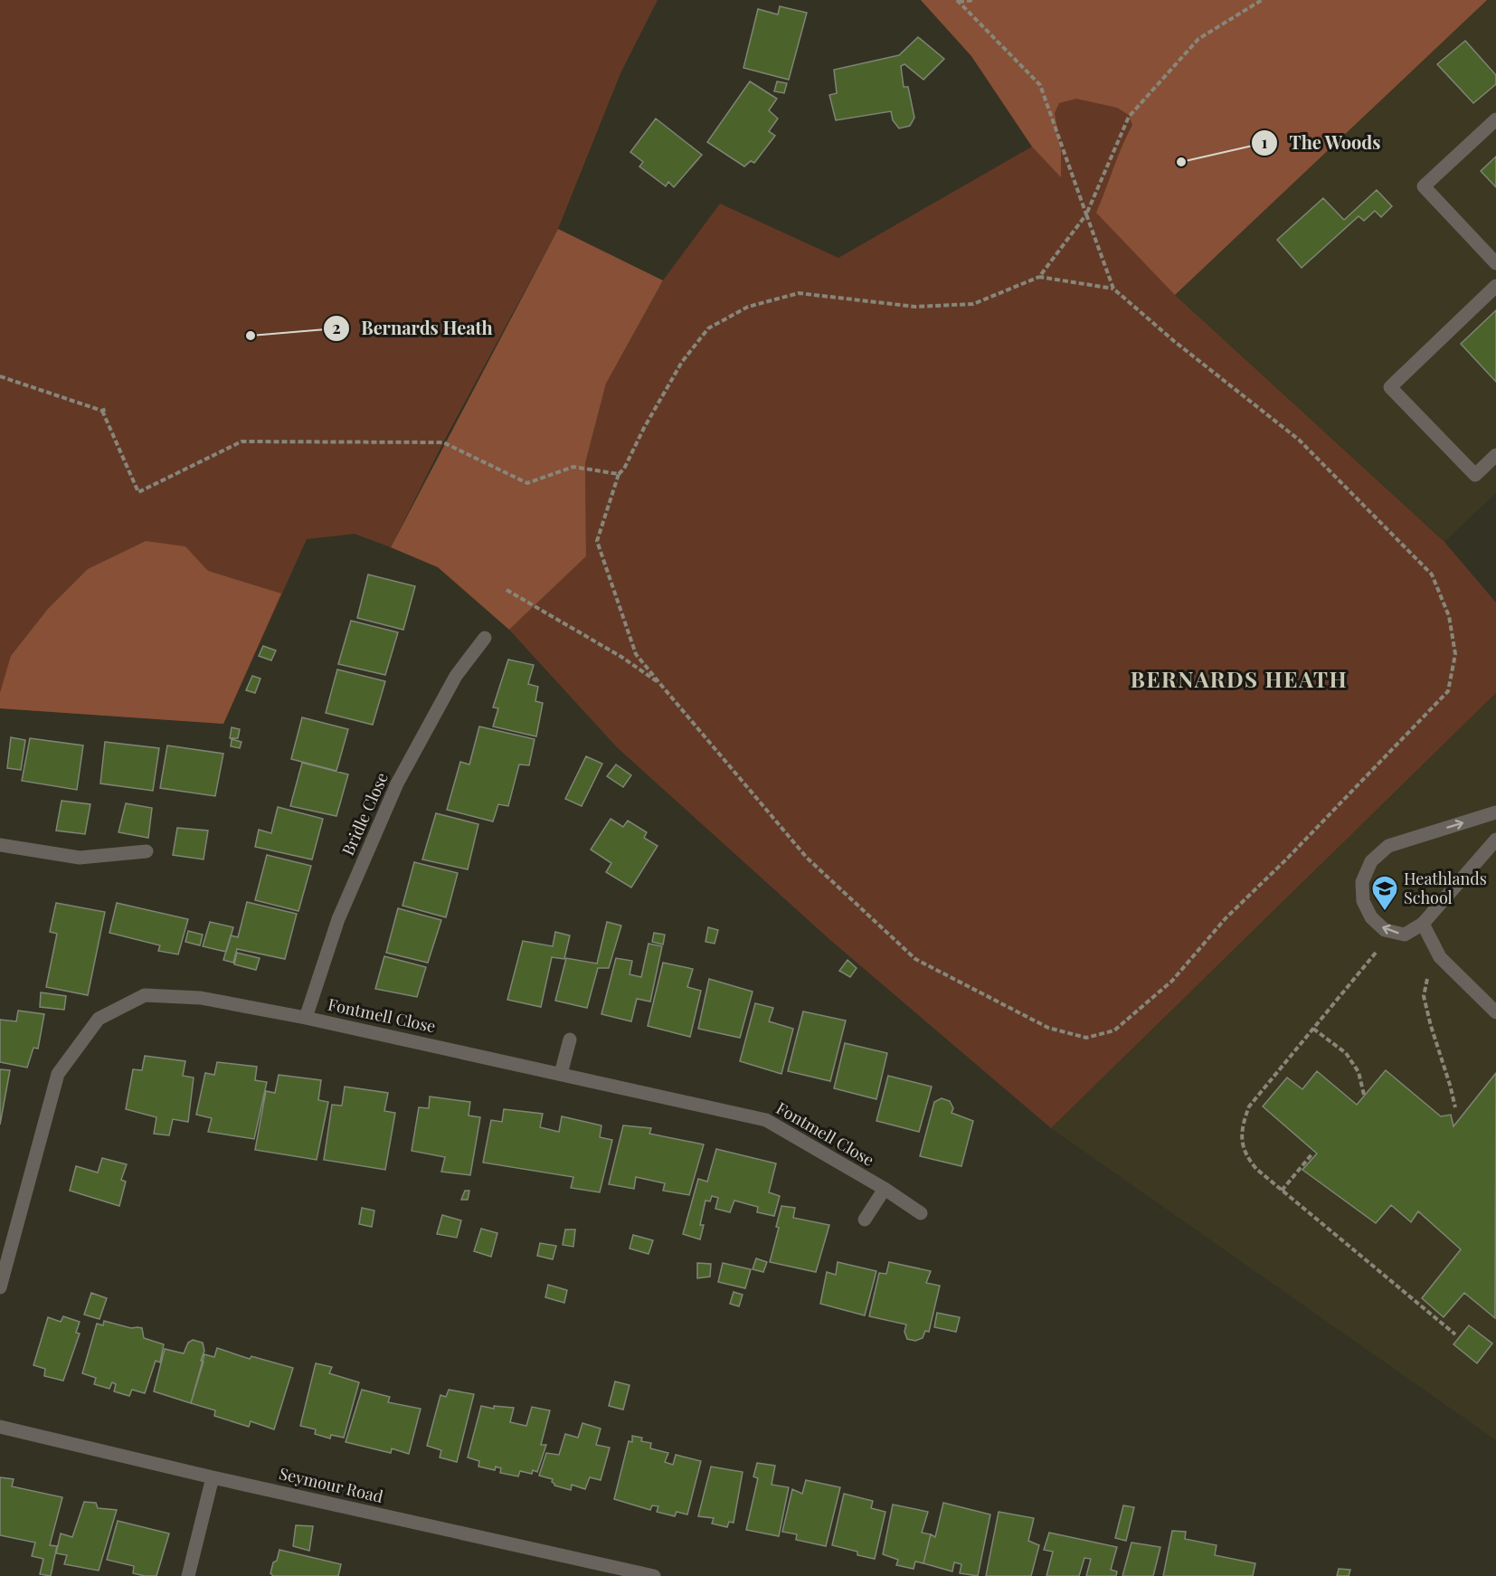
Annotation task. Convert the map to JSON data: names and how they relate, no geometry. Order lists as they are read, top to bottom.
{
  "streets": {
    "street": ["Bridle Close", "Fontmell Close", "Seymour Road"]
  },
  "crossings": [
    ["Bridle Close", "Fontmell Close"]
  ],
  "districts": ["BERNARDS HEATH"],
  "places": {
    "other": ["The Woods", "Bernards Heath"],
    "school or university": ["Heathlands School"]
  }
}
